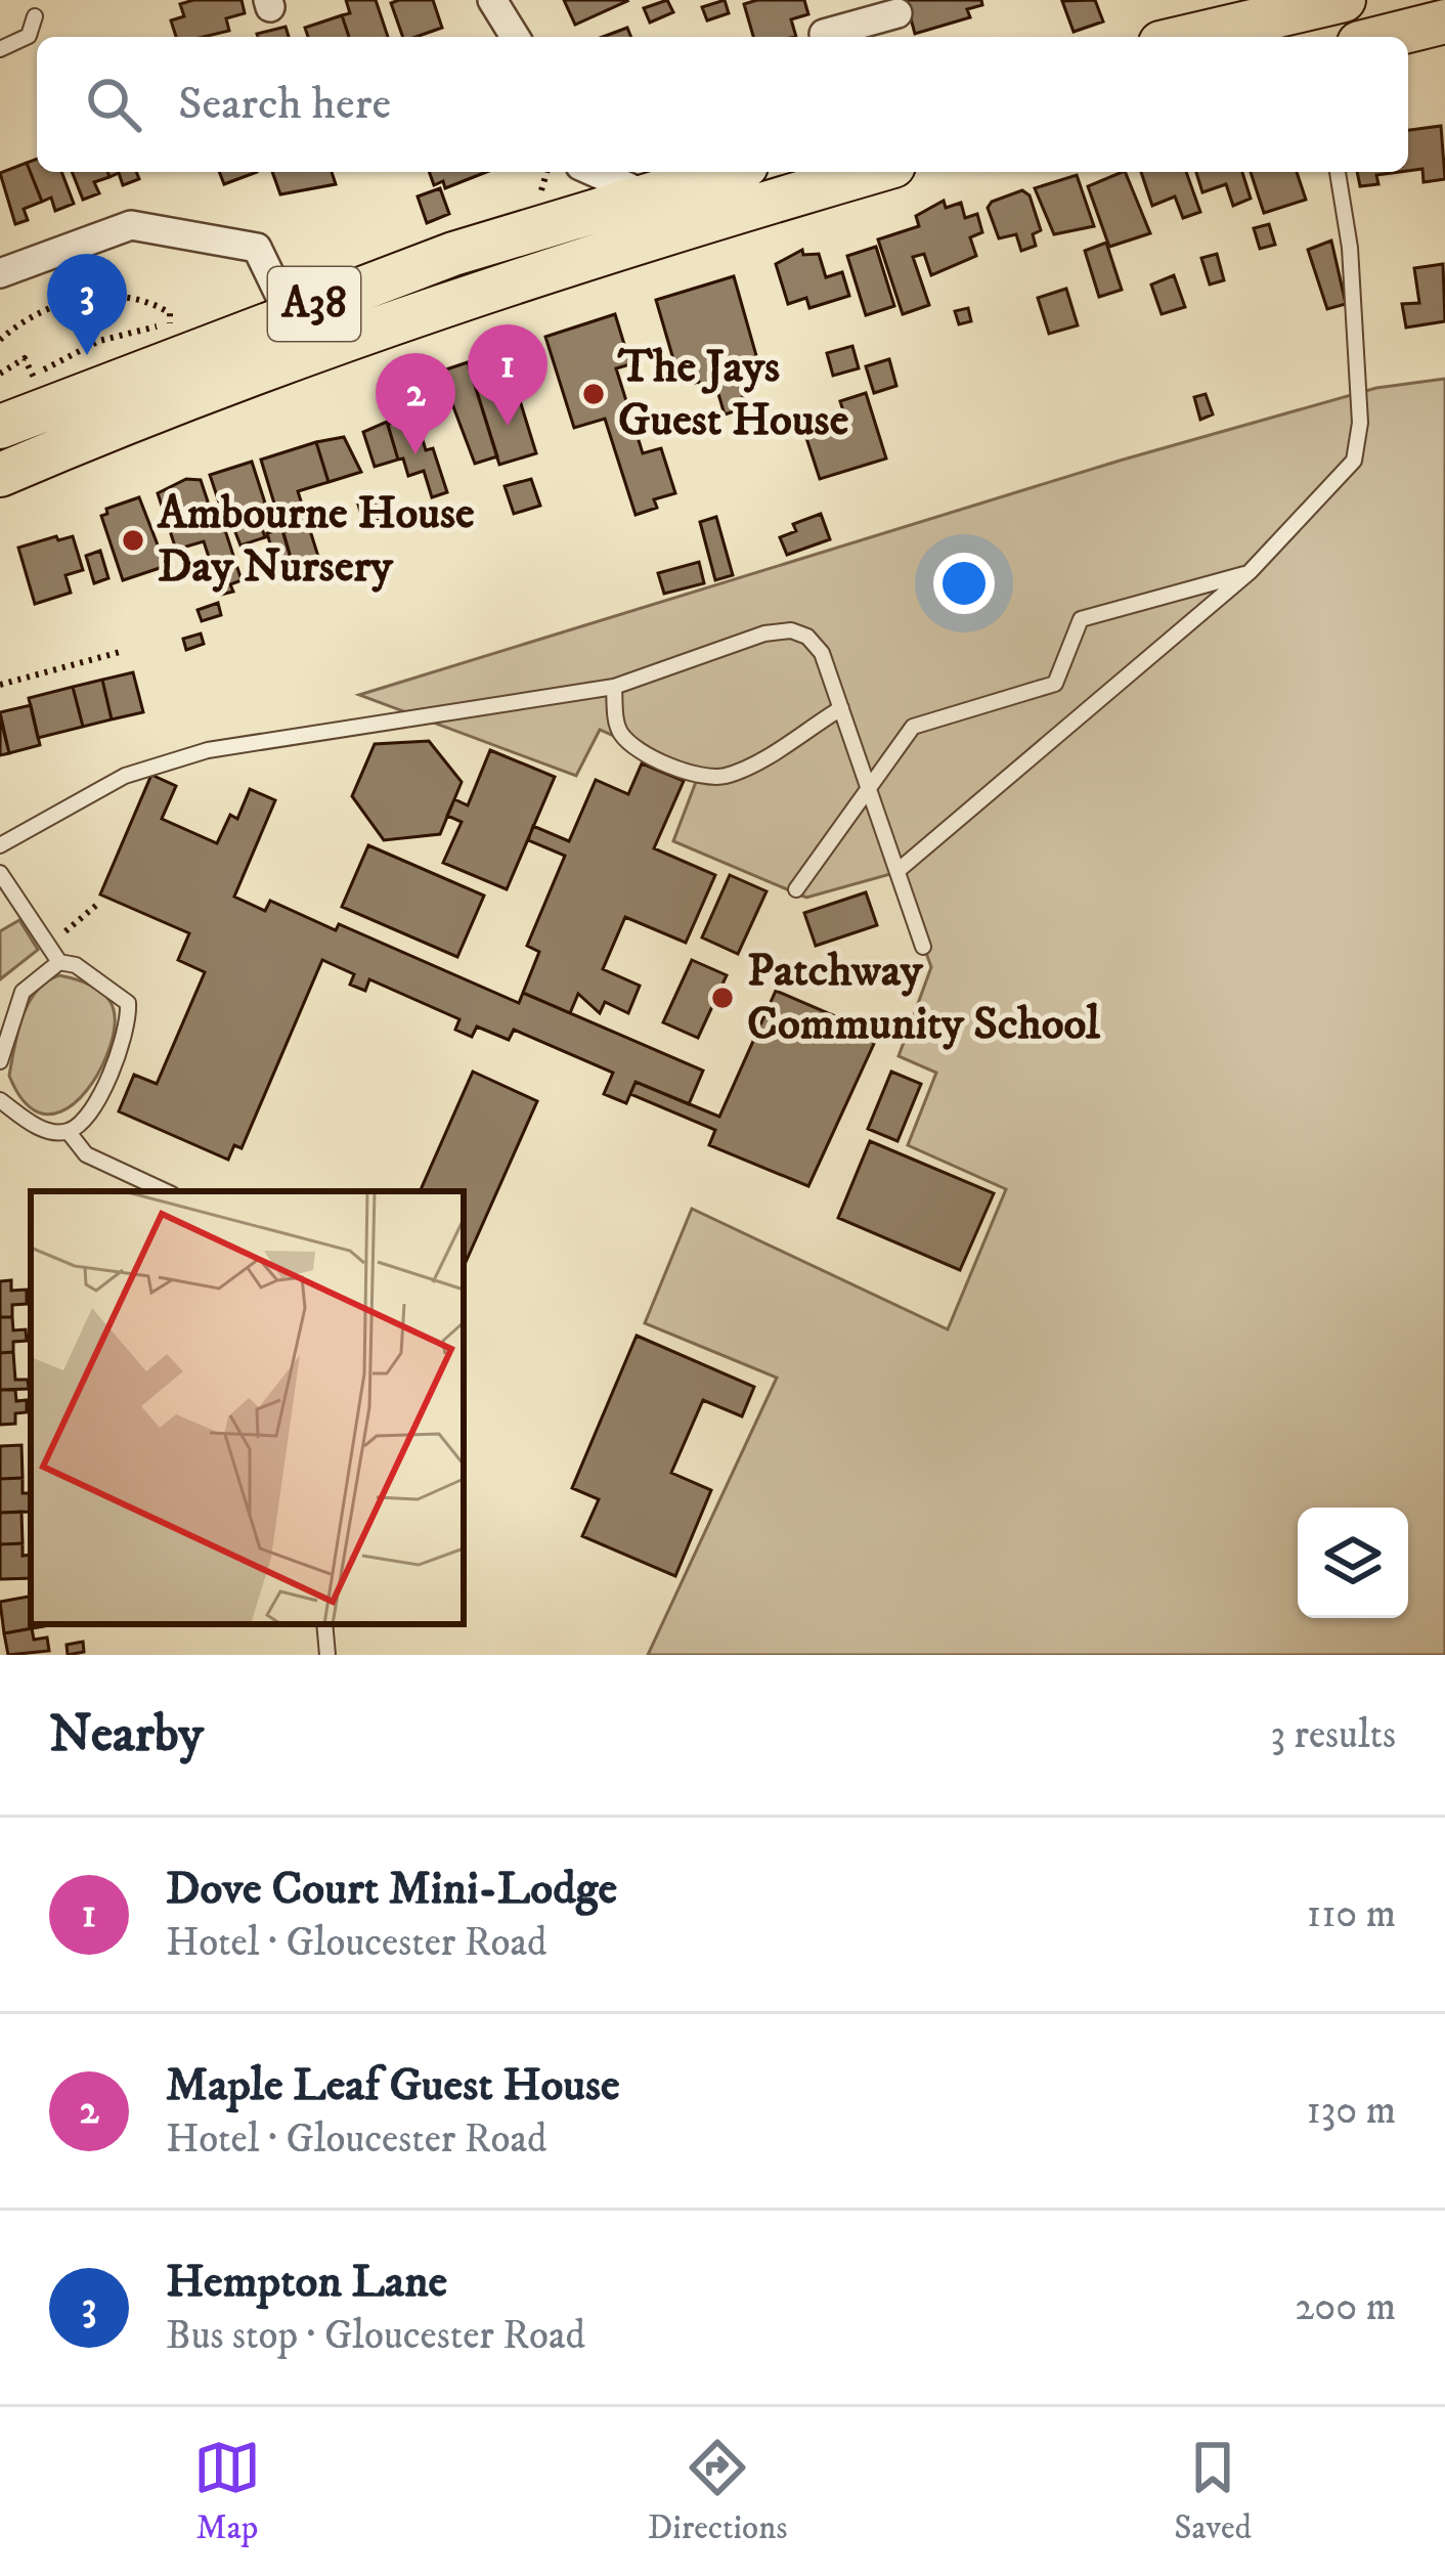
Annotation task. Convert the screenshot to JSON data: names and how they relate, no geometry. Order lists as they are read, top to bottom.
{
  "streets": {
    "main road": ["A38"]
  },
  "places": ["The Jays Guest House", "Ambourne House Day Nursery", "Patchway Community School"],
  "page": {
    "search": "Search here",
    "pins": ["3", "1", "2"],
    "heading": ["Nearby", "3 results"],
    "list": [
      {
        "mark": "1",
        "name": "Dove Court Mini-Lodge",
        "note": "Hotel · Gloucester Road",
        "value": "110 m"
      },
      {
        "mark": "2",
        "name": "Maple Leaf Guest House",
        "note": "Hotel · Gloucester Road",
        "value": "130 m"
      },
      {
        "mark": "3",
        "name": "Hempton Lane",
        "note": "Bus stop · Gloucester Road",
        "value": "200 m"
      }
    ],
    "nav": ["Map", "Directions", "Saved"]
  }
}
